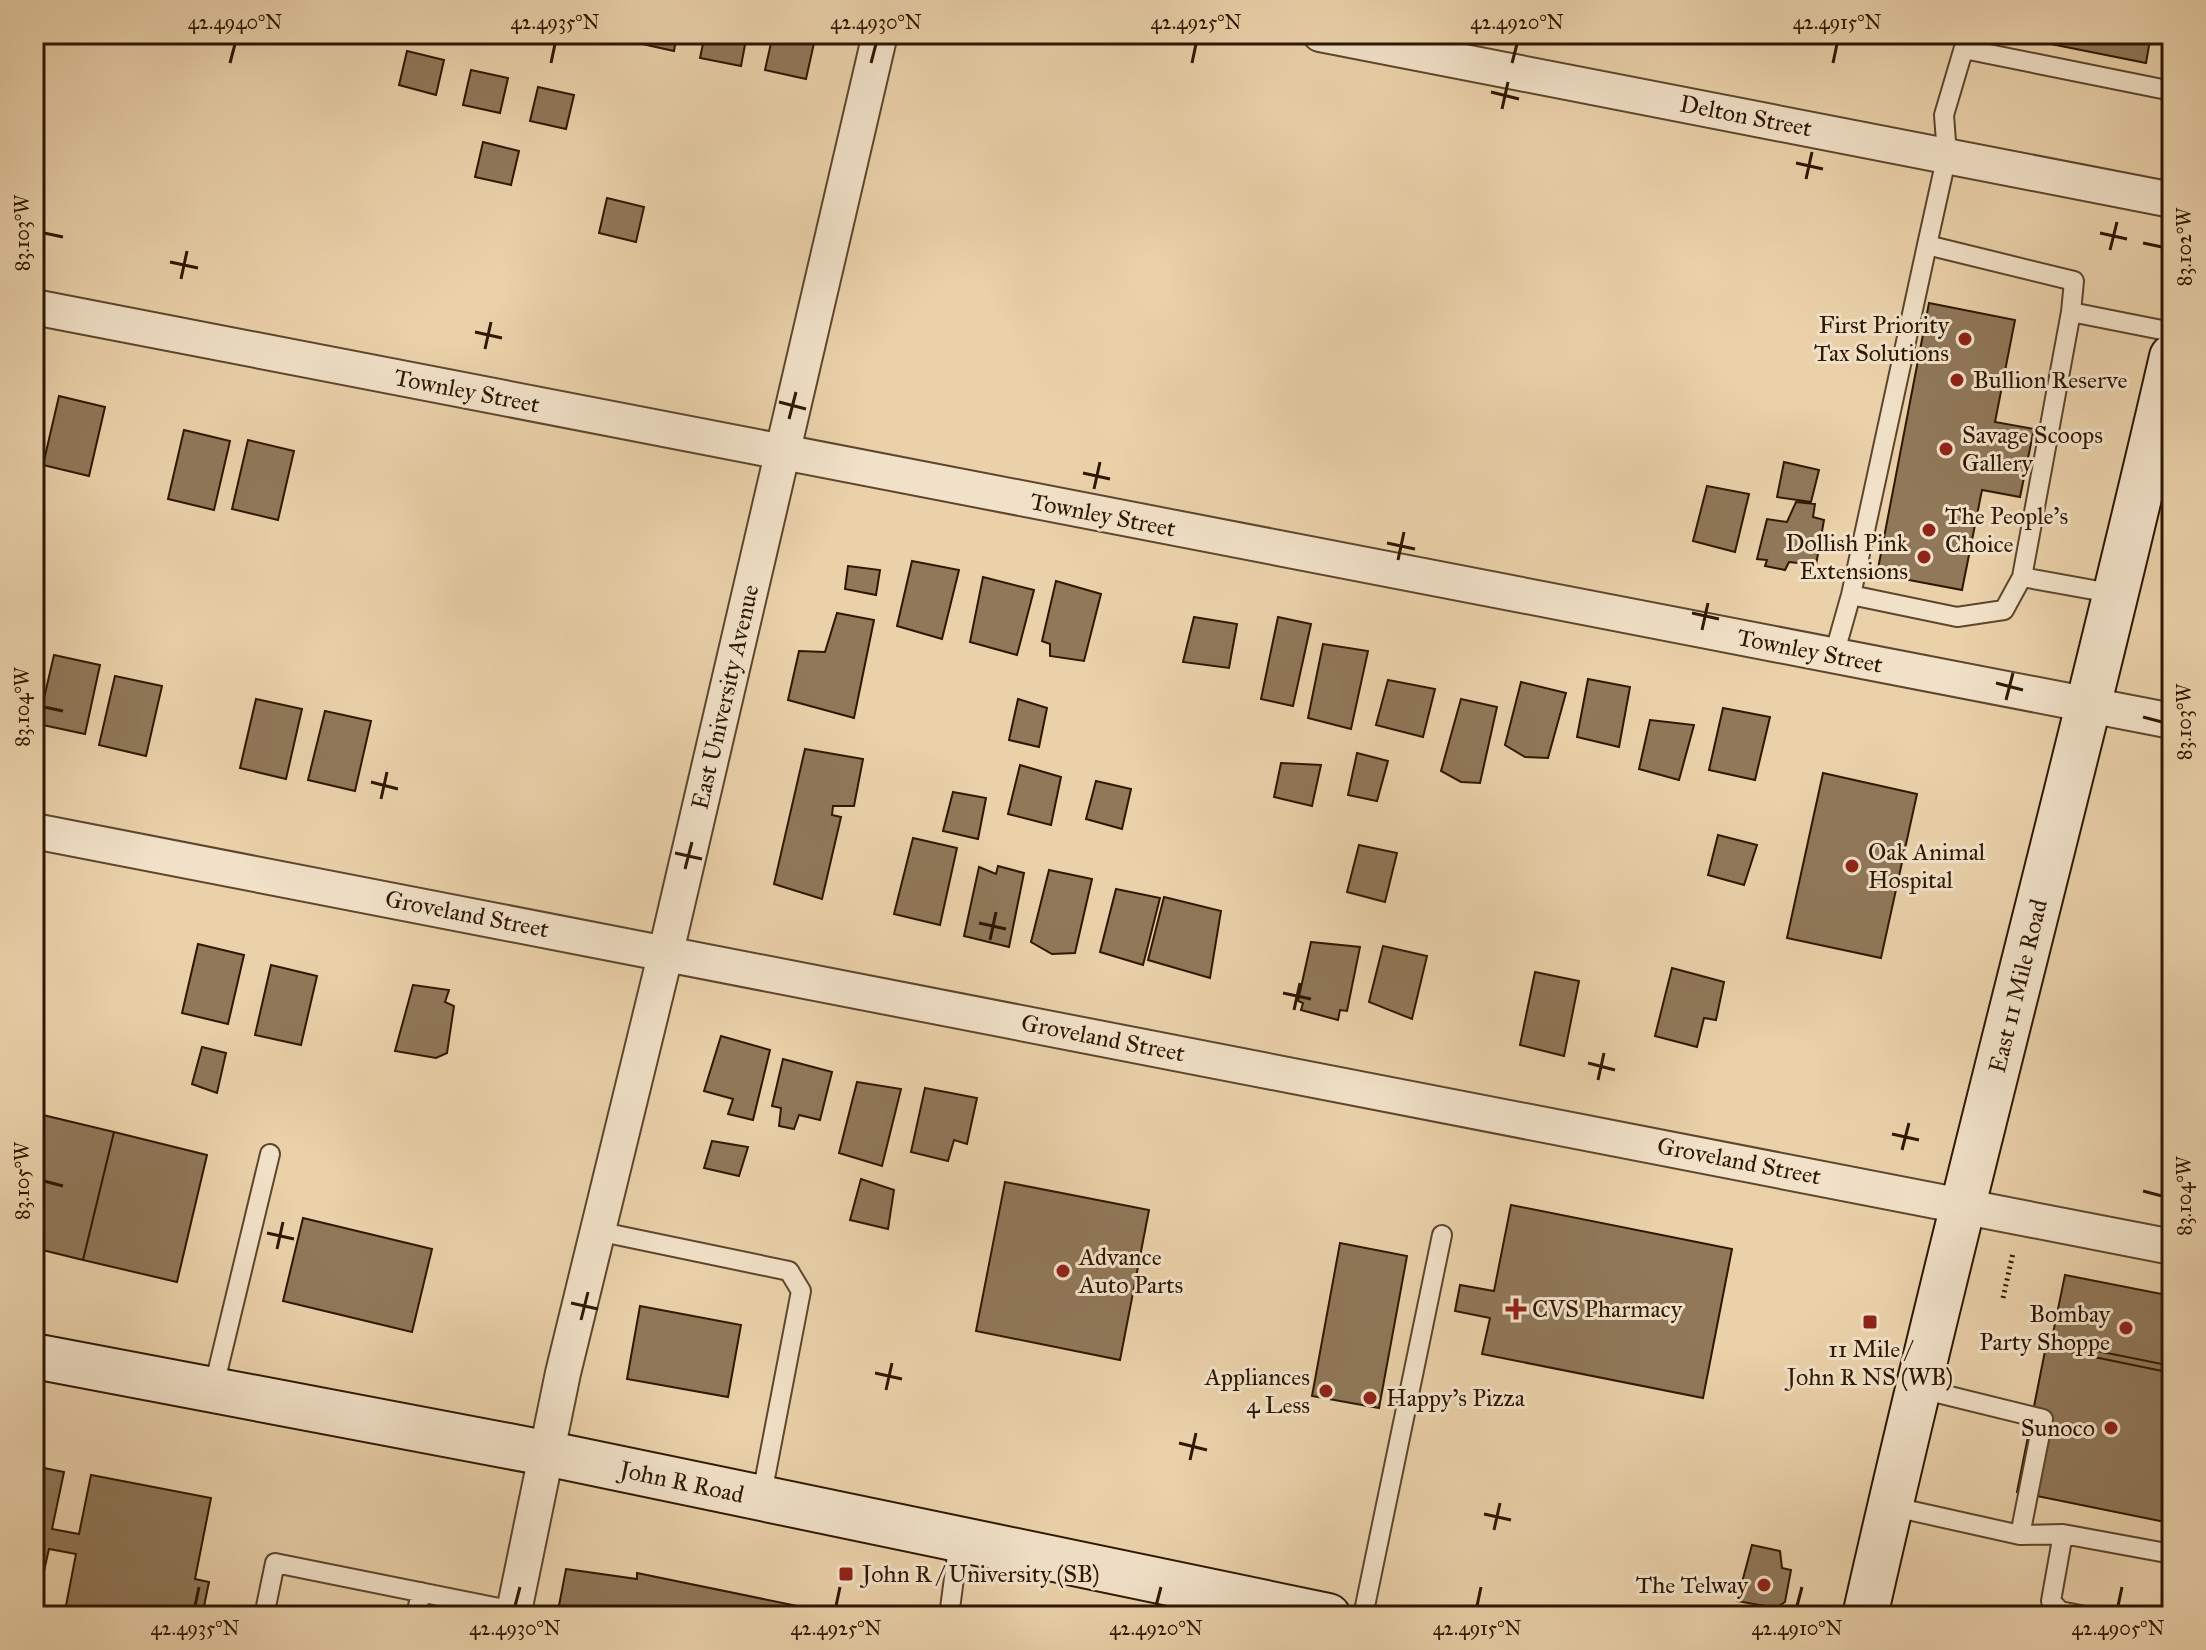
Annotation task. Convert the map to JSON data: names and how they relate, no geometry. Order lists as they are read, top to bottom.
{
  "streets": {
    "main road": ["East 11 Mile Road", "John R Road"],
    "street": [
      "Delton Street",
      "Townley Street",
      "East University Avenue",
      "Groveland Street"
    ]
  },
  "crossings": [
    ["Townley Street", "East University Avenue"],
    ["Townley Street", "East 11 Mile Road"],
    ["East University Avenue", "Groveland Street"],
    ["East University Avenue", "John R Road"],
    ["Groveland Street", "East 11 Mile Road"]
  ],
  "places": {
    "other": [
      "First Priority Tax Solutions",
      "Bullion Reserve",
      "Savage Scoops Gallery",
      "The People's Choice",
      "Dollish Pink Extensions",
      "Oak Animal Hospital",
      "Advance Auto Parts",
      "Bombay Party Shoppe",
      "Appliances 4 Less",
      "Happy's Pizza",
      "Sunoco",
      "The Telway"
    ],
    "health": ["CVS Pharmacy"],
    "transit": ["11 Mile / John R NS (WB)", "John R / University (SB)"]
  },
  "coordinates": [
    "42.4940°N",
    "42.4935°N",
    "42.4930°N",
    "42.4925°N",
    "42.4920°N",
    "42.4915°N",
    "83.103°W",
    "83.102°W",
    "83.104°W",
    "83.105°W",
    "42.4910°N",
    "42.4905°N"
  ]
}
